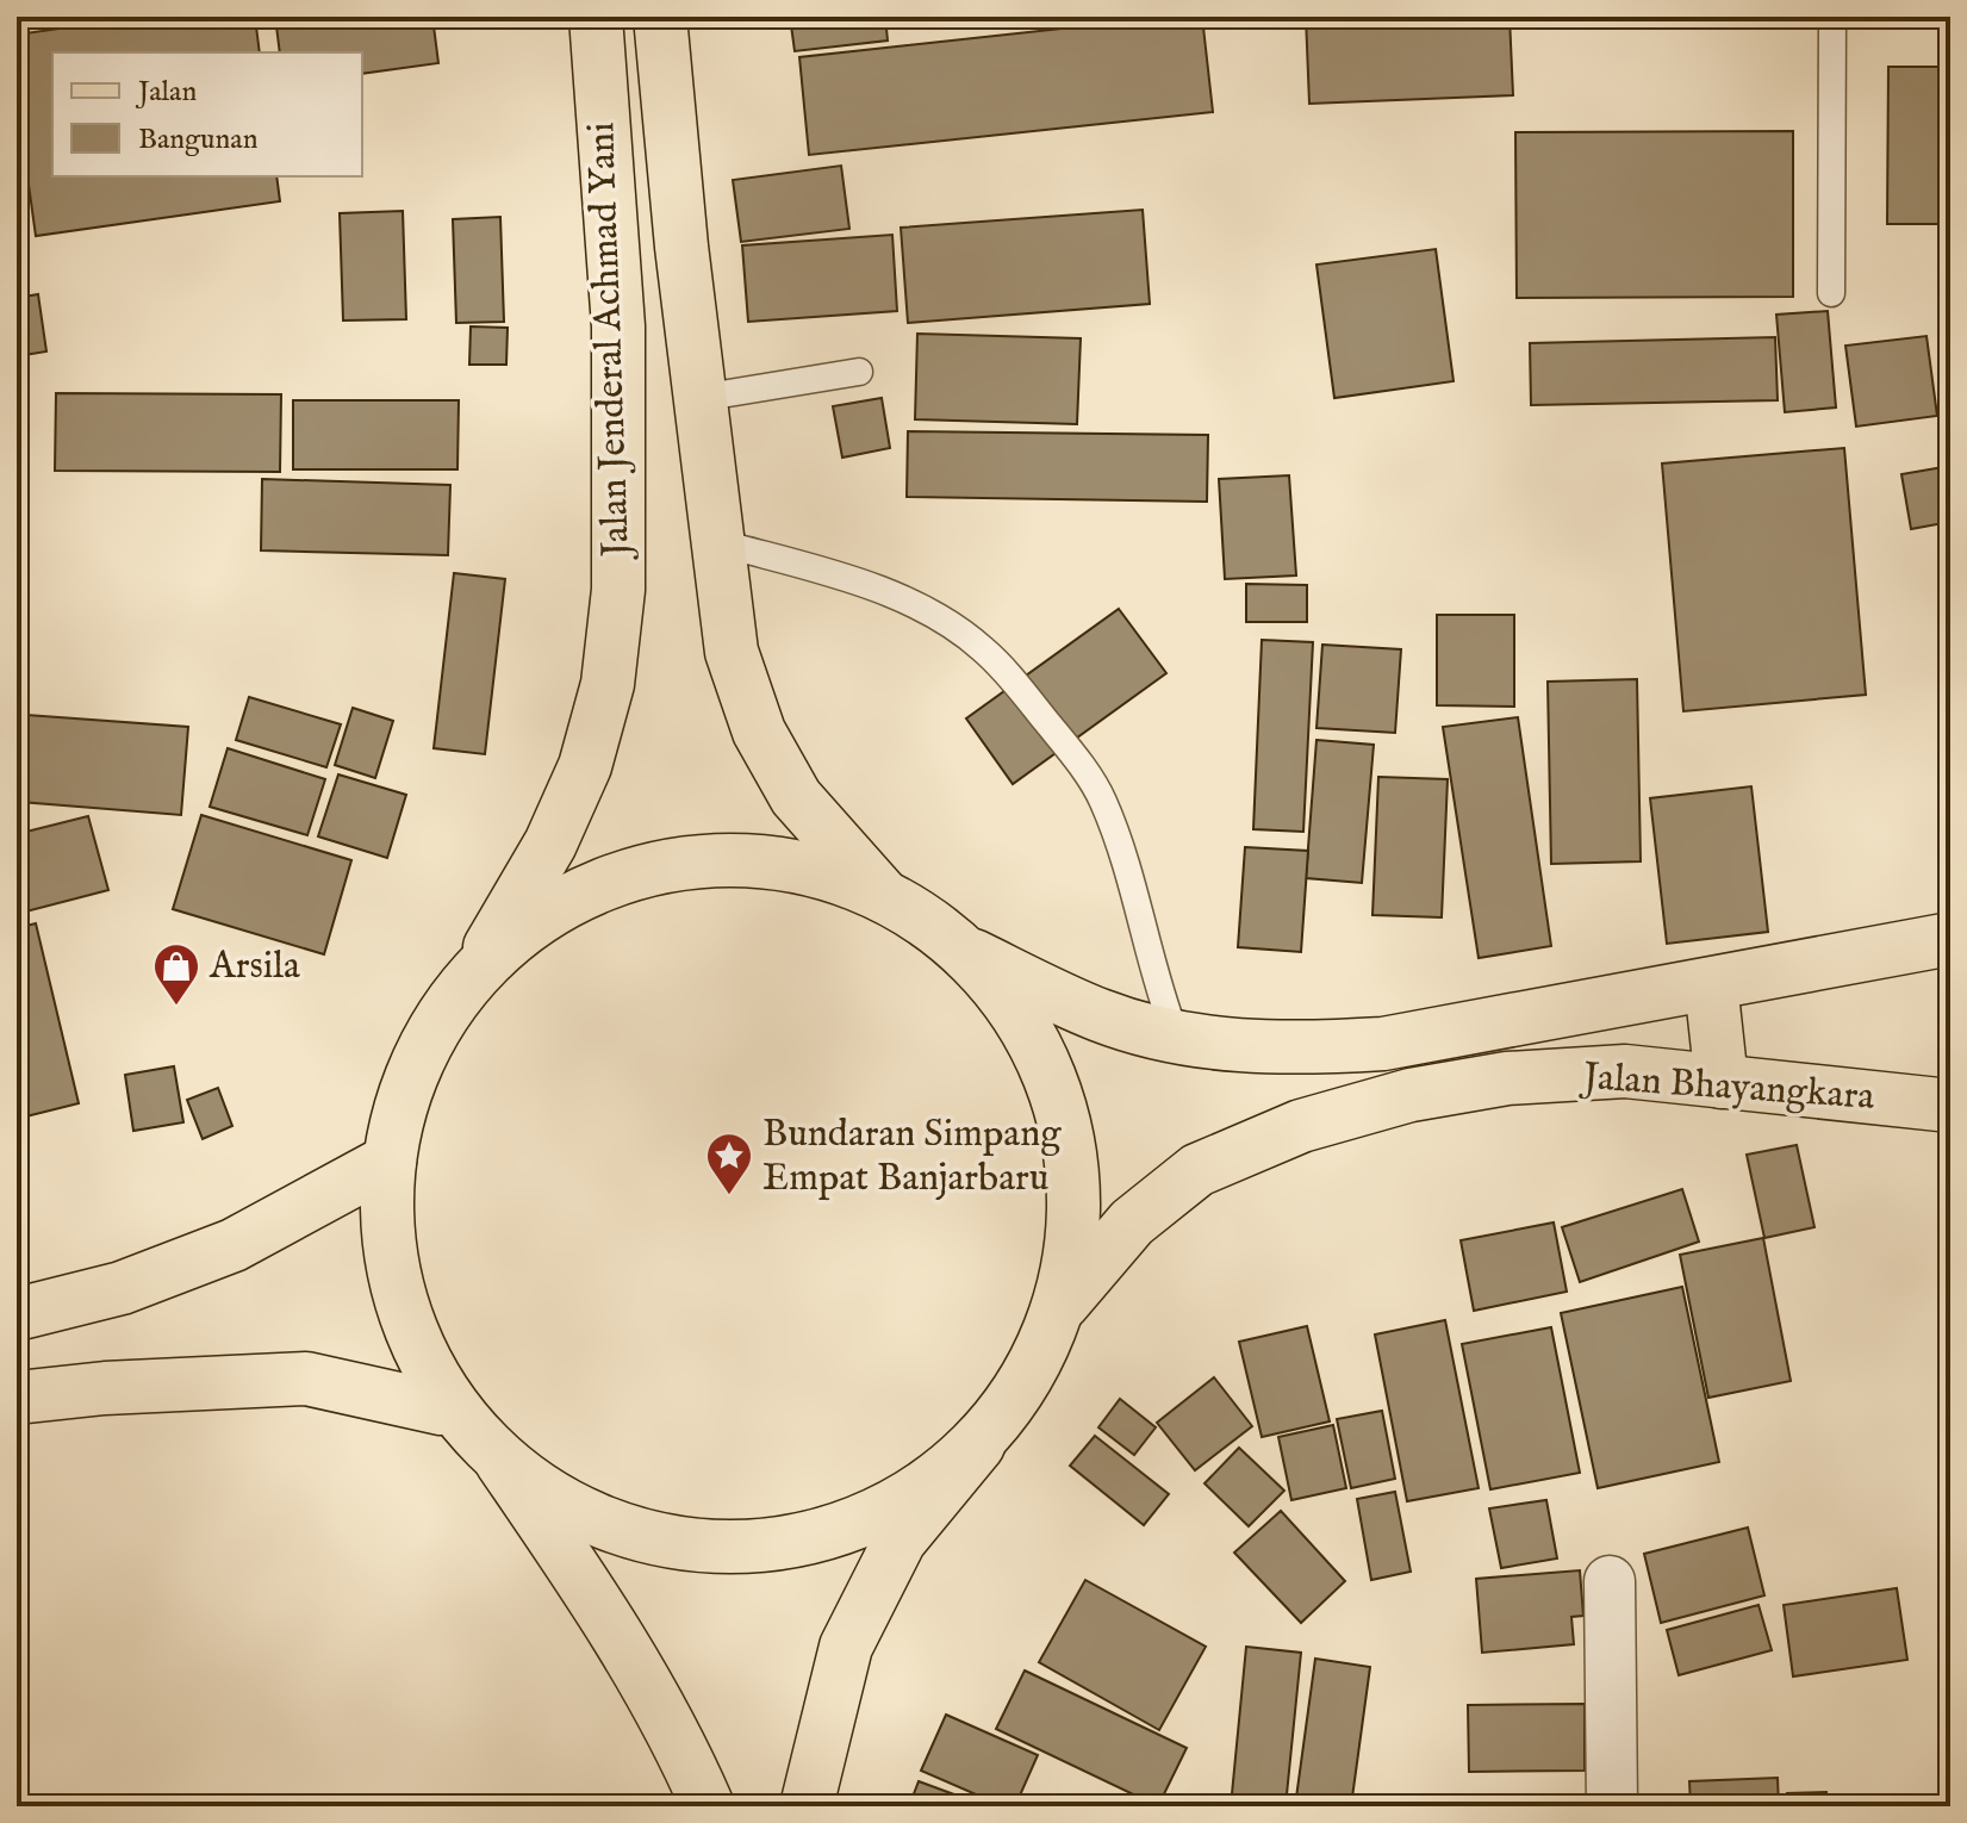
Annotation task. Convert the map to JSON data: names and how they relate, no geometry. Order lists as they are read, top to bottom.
{
  "streets": {
    "main road": ["Jalan Jenderal Achmad Yani", "Jalan Bhayangkara"]
  },
  "places": {
    "shop": ["Arsila"],
    "place": ["Bundaran Simpang Empat Banjarbaru"]
  },
  "legend": ["Jalan", "Bangunan"]
}
